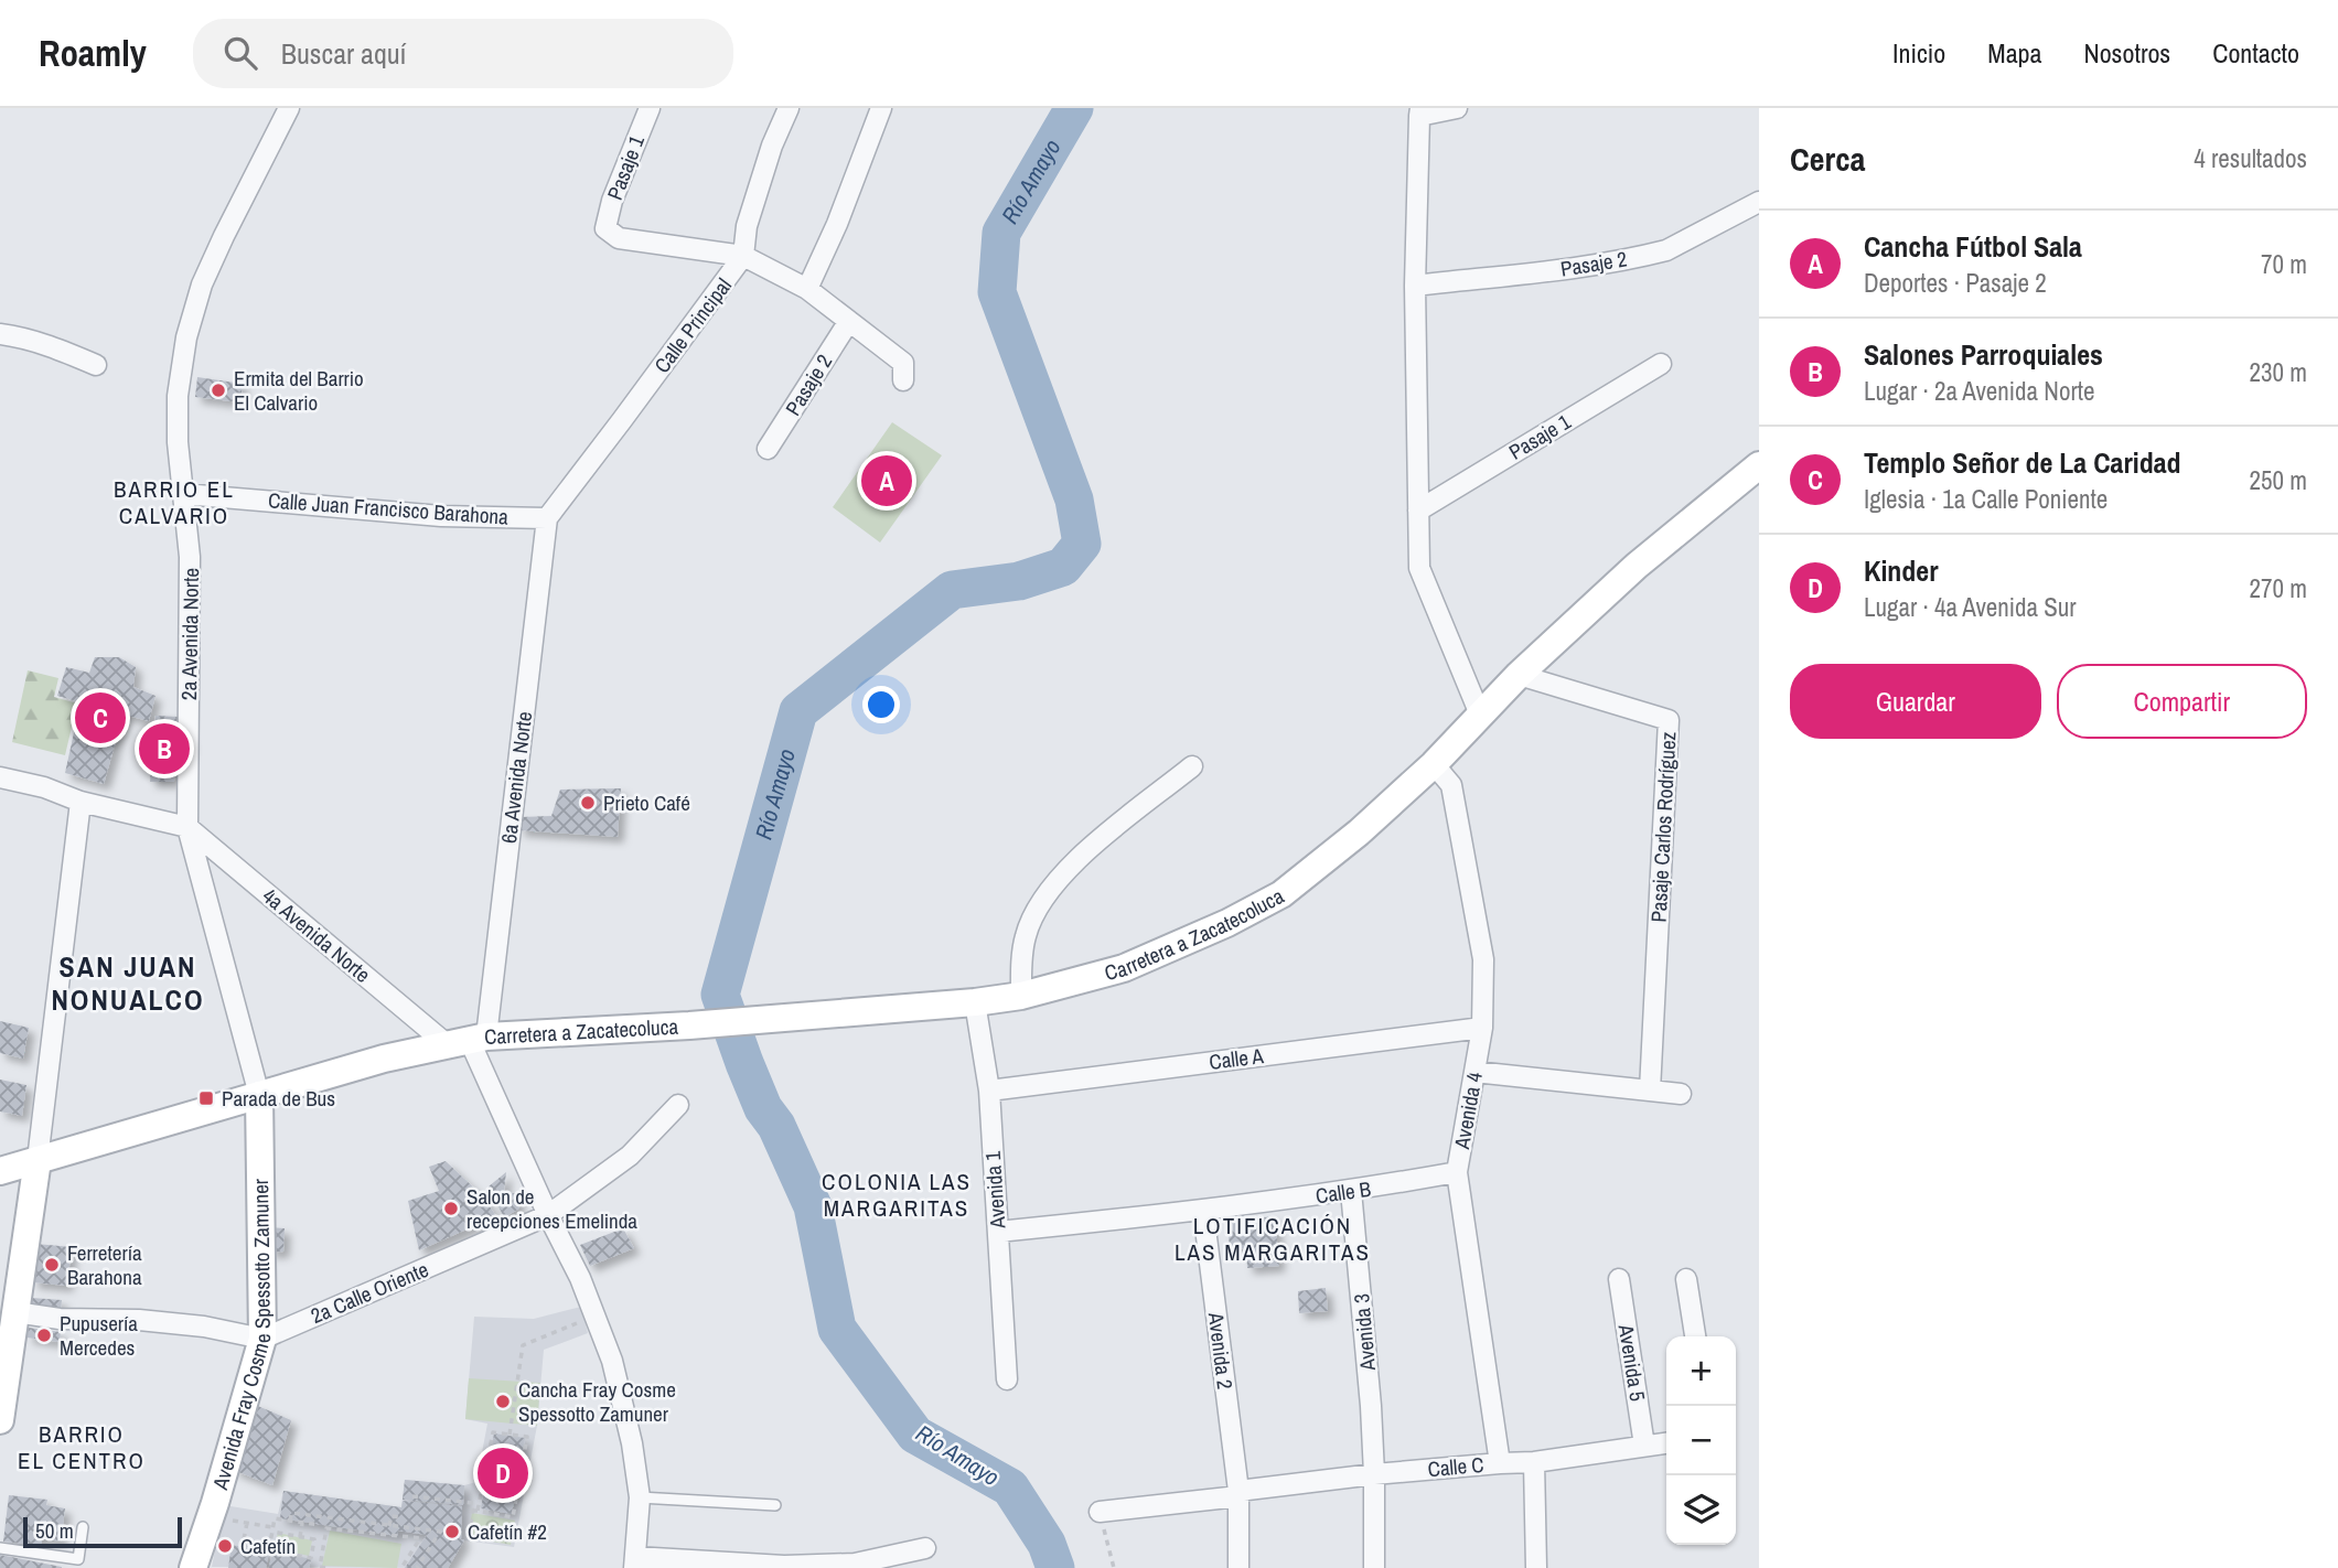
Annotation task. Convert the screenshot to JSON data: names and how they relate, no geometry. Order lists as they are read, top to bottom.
{
  "streets": {
    "main road": ["Carretera a Zacatecoluca", "Avenida Fray Cosme Spessotto Zamuner"],
    "street": [
      "Pasaje 1",
      "Pasaje 2",
      "Calle Principal",
      "Calle Juan Francisco Barahona",
      "2a Avenida Norte",
      "6a Avenida Norte",
      "Pasaje Carlos Rodríguez",
      "4a Avenida Norte",
      "Calle A",
      "Avenida 4",
      "Avenida 1",
      "Calle B",
      "2a Calle Oriente",
      "Avenida 3",
      "Avenida 2",
      "Avenida 5",
      "Calle C"
    ]
  },
  "crossings": [
    ["Pasaje 1", "Calle Principal"],
    ["Calle Principal", "Calle Juan Francisco Barahona"],
    ["Calle Principal", "6a Avenida Norte"],
    ["Calle Juan Francisco Barahona", "2a Avenida Norte"],
    ["Calle Juan Francisco Barahona", "6a Avenida Norte"],
    ["2a Avenida Norte", "Carretera a Zacatecoluca"],
    ["2a Avenida Norte", "4a Avenida Norte"],
    ["2a Avenida Norte", "Avenida Fray Cosme Spessotto Zamuner"],
    ["6a Avenida Norte", "Carretera a Zacatecoluca"],
    ["6a Avenida Norte", "4a Avenida Norte"],
    ["Pasaje Carlos Rodríguez", "Carretera a Zacatecoluca"],
    ["Carretera a Zacatecoluca", "4a Avenida Norte"],
    ["Carretera a Zacatecoluca", "Avenida 4"],
    ["Carretera a Zacatecoluca", "Avenida 1"],
    ["Carretera a Zacatecoluca", "Avenida Fray Cosme Spessotto Zamuner"],
    ["Calle A", "Avenida 4"],
    ["Calle A", "Avenida 1"],
    ["Avenida 4", "Calle B"],
    ["Avenida 4", "Calle C"],
    ["Avenida 1", "Calle B"],
    ["Calle B", "Avenida 3"],
    ["Calle B", "Avenida 2"],
    ["2a Calle Oriente", "Avenida Fray Cosme Spessotto Zamuner"],
    ["Avenida 3", "Calle C"],
    ["Avenida 2", "Calle C"],
    ["Avenida 5", "Calle C"]
  ],
  "districts": [
    "BARRIO EL CALVARIO",
    "SAN JUAN NONUALCO",
    "COLONIA LAS MARGARITAS",
    "LOTIFICACIÓN LAS MARGARITAS",
    "BARRIO EL CENTRO"
  ],
  "water": ["Río Amayo"],
  "places": {
    "other": [
      "Ermita del Barrio El Calvario",
      "Prieto Café",
      "Salon de recepciones Emelinda",
      "Ferretería Barahona",
      "Pupusería Mercedes",
      "Cancha Fray Cosme Spessotto Zamuner",
      "Cafetín #2",
      "Cafetín"
    ],
    "transit": ["Parada de Bus"]
  },
  "scale_bar": "50 m",
  "page": {
    "header": "Roamly",
    "search": "Buscar aquí",
    "nav": [
      "Inicio",
      "Mapa",
      "Nosotros",
      "Contacto"
    ],
    "heading": ["Cerca", "4 resultados"],
    "list": [
      {
        "mark": "A",
        "name": "Cancha Fútbol Sala",
        "note": "Deportes · Pasaje 2",
        "value": "70 m"
      },
      {
        "mark": "B",
        "name": "Salones Parroquiales",
        "note": "Lugar · 2a Avenida Norte",
        "value": "230 m"
      },
      {
        "mark": "C",
        "name": "Templo Señor de La Caridad",
        "note": "Iglesia · 1a Calle Poniente",
        "value": "250 m"
      },
      {
        "mark": "D",
        "name": "Kinder",
        "note": "Lugar · 4a Avenida Sur",
        "value": "270 m"
      }
    ],
    "pins": [
      "A",
      "C",
      "B",
      "D"
    ],
    "buttons": ["Guardar", "Compartir"],
    "map_buttons": ["+", "−"],
    "scale": "50 m"
  }
}
